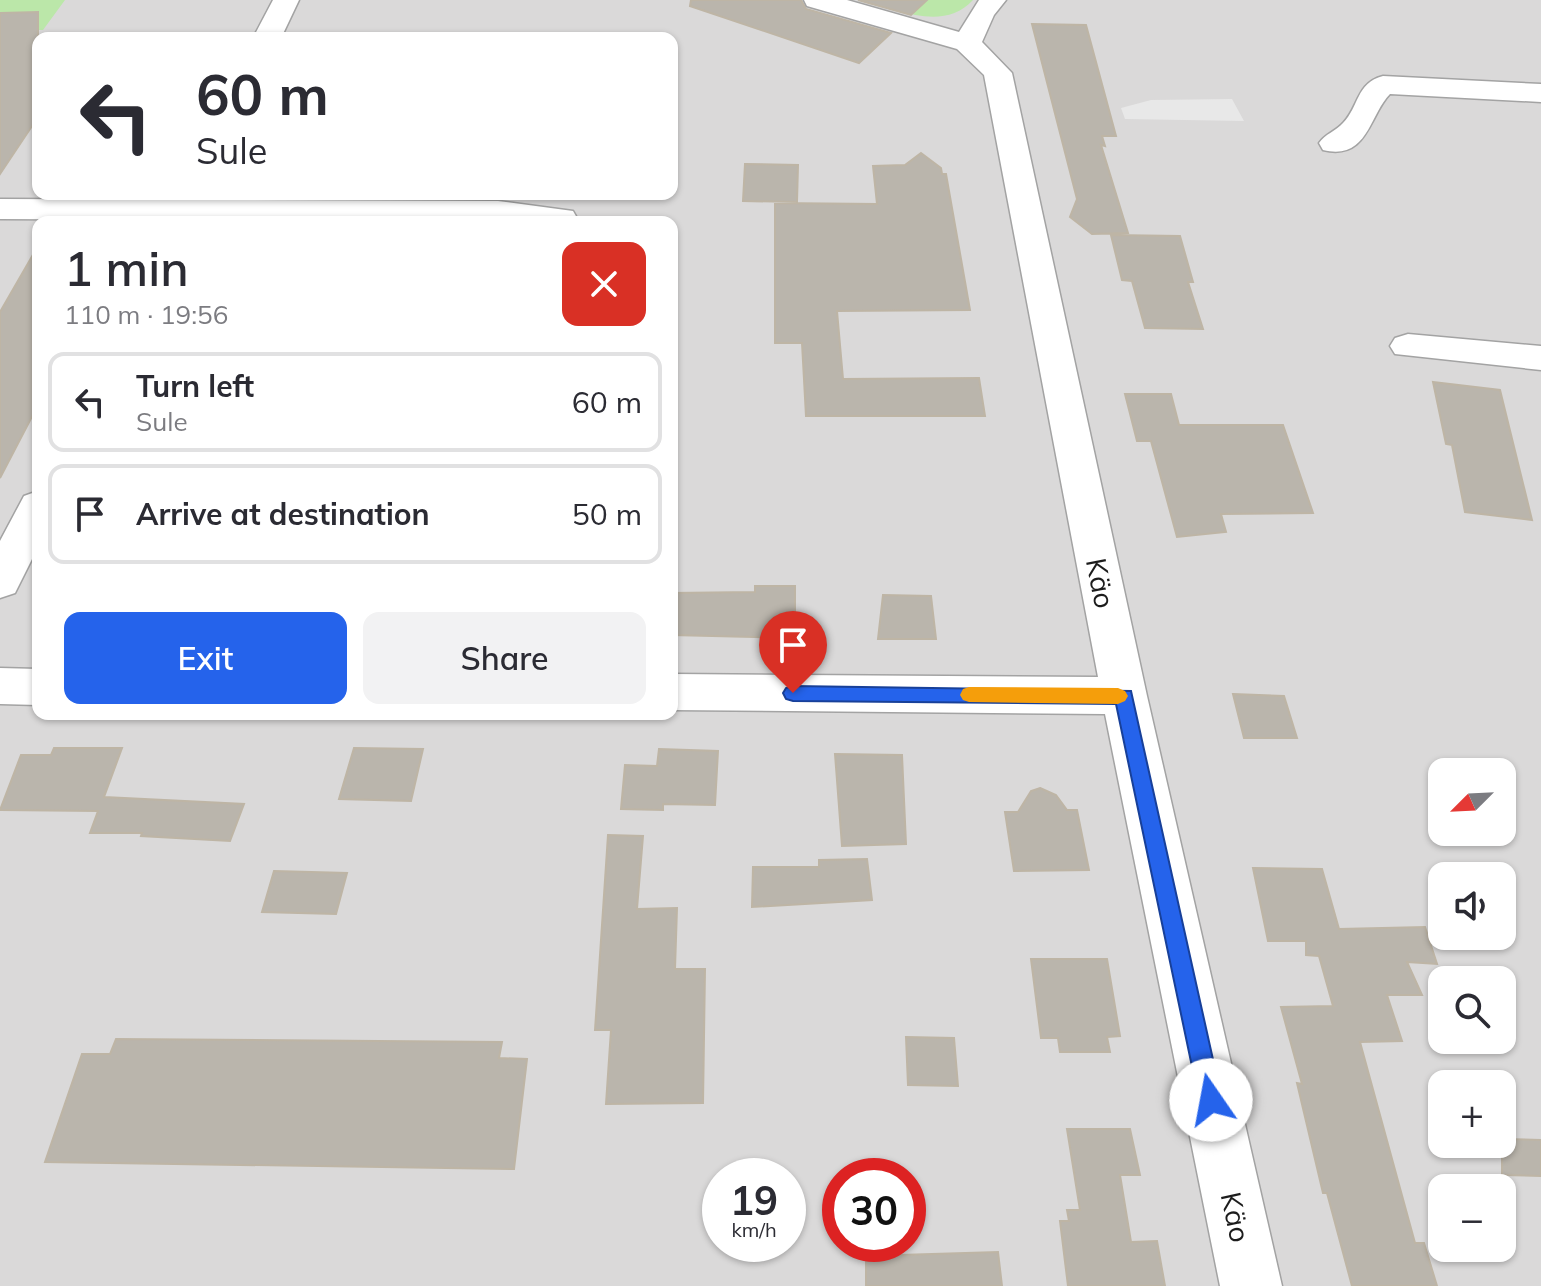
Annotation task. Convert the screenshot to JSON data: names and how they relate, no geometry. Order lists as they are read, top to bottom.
{
  "streets": {
    "street": ["Käo"]
  },
  "north": "bottom left",
  "page": {
    "turn": ["60 m", "Sule"],
    "heading": ["1 min", "110 m · 19:56"],
    "list": [
      {
        "name": "Turn left",
        "note": "Sule",
        "value": "60 m"
      },
      {
        "name": "Arrive at destination",
        "value": "50 m"
      }
    ],
    "buttons": ["Exit", "Share"],
    "map_buttons": ["+", "−"],
    "speed": "19 km/h",
    "limit": "30"
  }
}
